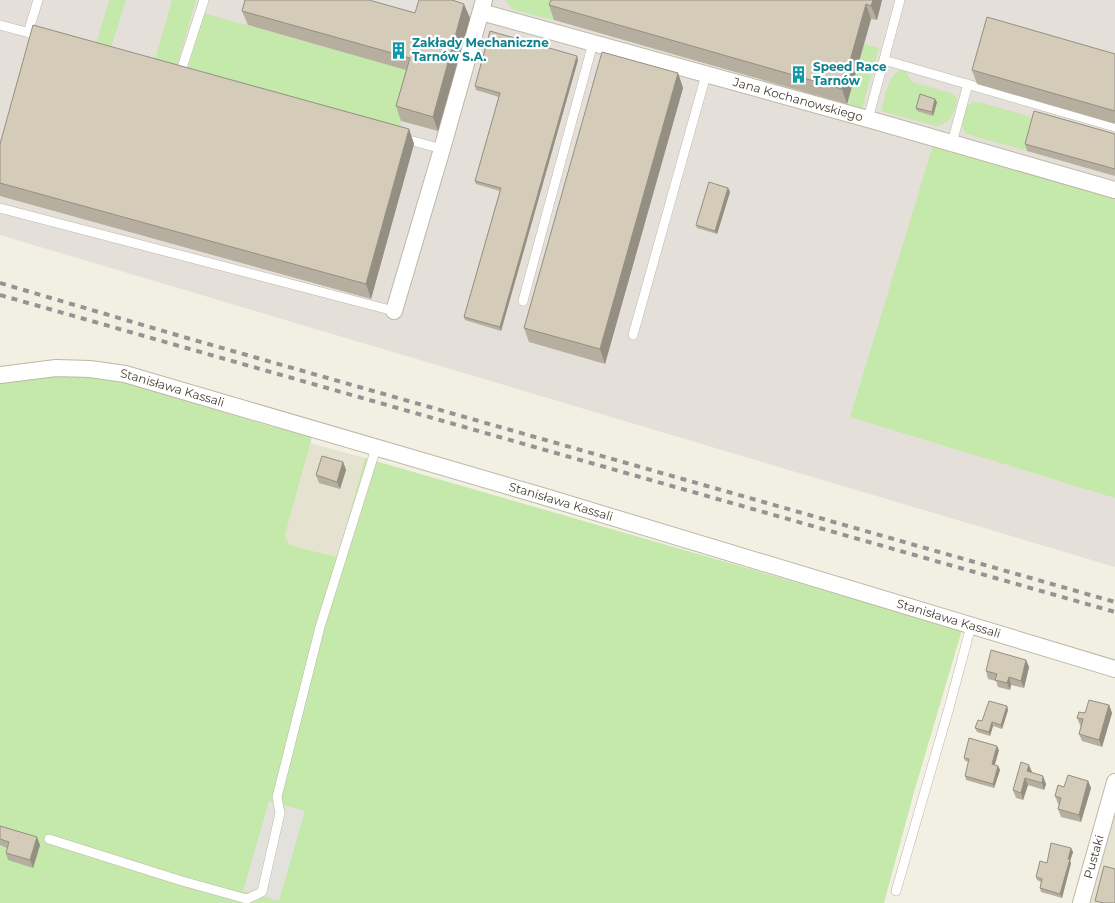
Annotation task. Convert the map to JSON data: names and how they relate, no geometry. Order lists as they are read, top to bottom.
{
  "streets": {
    "street": ["Jana Kochanowskiego", "Stanisława Kassali", "Pustaki"]
  },
  "places": {
    "building": ["Zakłady Mechaniczne Tarnów S.A.", "Speed Race Tarnów"]
  }
}
